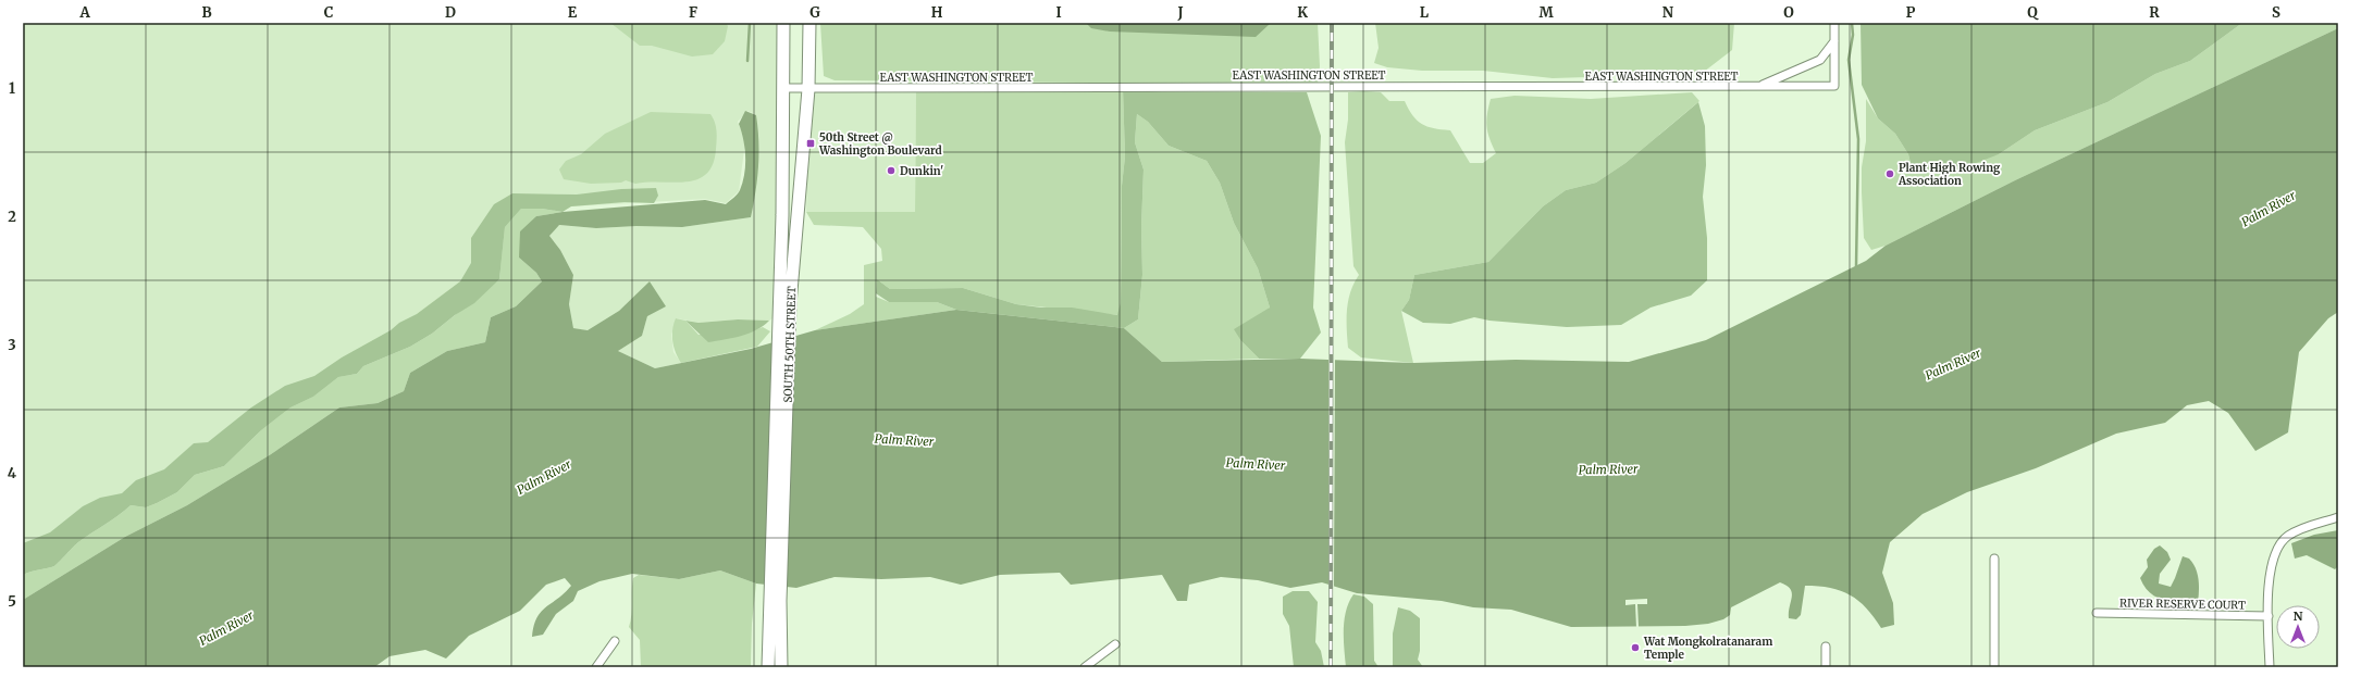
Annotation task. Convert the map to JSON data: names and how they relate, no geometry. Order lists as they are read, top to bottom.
{
  "streets": {
    "main road": ["SOUTH 50TH STREET"],
    "street": ["EAST WASHINGTON STREET", "RIVER RESERVE COURT"]
  },
  "crossings": [
    ["EAST WASHINGTON STREET", "SOUTH 50TH STREET"]
  ],
  "water": ["Palm River"],
  "places": {
    "transit": ["50th Street @ Washington Boulevard"],
    "other": ["Dunkin'", "Plant High Rowing Association", "Wat Mongkolratanaram Temple"]
  },
  "north": "top",
  "grid": {
    "columns": [
      "A",
      "B",
      "C",
      "D",
      "E",
      "F",
      "G",
      "H",
      "I",
      "J",
      "K",
      "L",
      "M",
      "N",
      "O",
      "P",
      "Q",
      "R",
      "S"
    ],
    "rows": [
      "1",
      "2",
      "3",
      "4",
      "5"
    ]
  }
}
